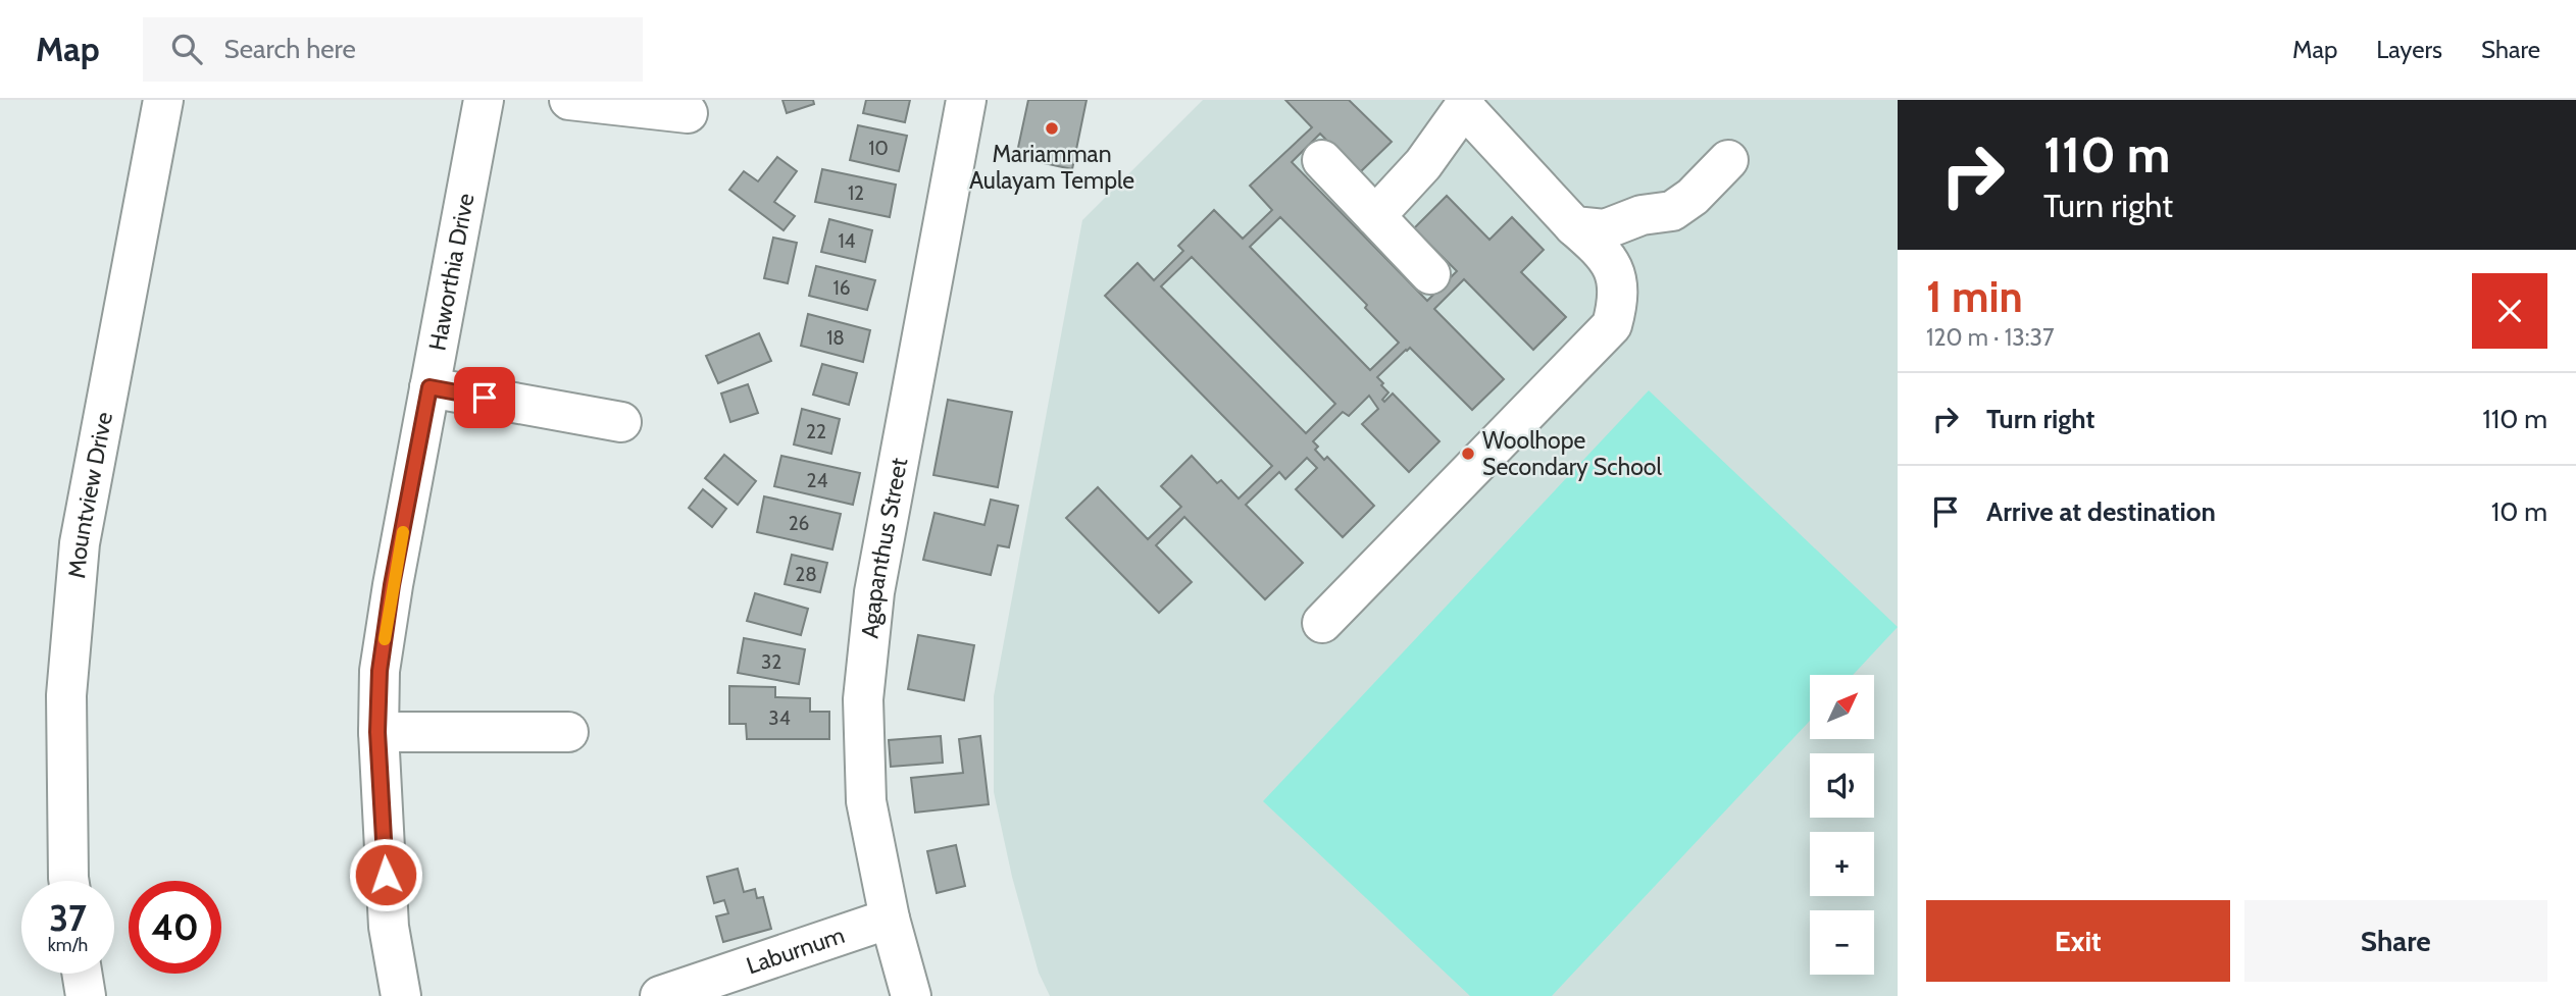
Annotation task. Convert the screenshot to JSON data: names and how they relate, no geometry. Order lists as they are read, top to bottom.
{
  "streets": {
    "street": [
      "Haworthia Drive",
      "Mountview Drive",
      "Agapanthus Street",
      "Laburnum"
    ]
  },
  "crossings": [
    ["Agapanthus Street", "Laburnum"]
  ],
  "places": ["Mariamman Aulayam Temple", "Woolhope Secondary School"],
  "house_numbers": [
    "10",
    "12",
    "14",
    "16",
    "18",
    "22",
    "24",
    "26",
    "28",
    "32",
    "34"
  ],
  "north": "top right",
  "page": {
    "header": "Map",
    "search": "Search here",
    "nav": ["Map", "Layers", "Share"],
    "turn": ["110 m", "Turn right"],
    "heading": ["1 min", "120 m · 13:37"],
    "list": [
      {
        "name": "Turn right",
        "value": "110 m"
      },
      {
        "name": "Arrive at destination",
        "value": "10 m"
      }
    ],
    "map_buttons": ["+", "−"],
    "speed": "37 km/h",
    "limit": "40",
    "buttons": ["Exit", "Share"]
  }
}
